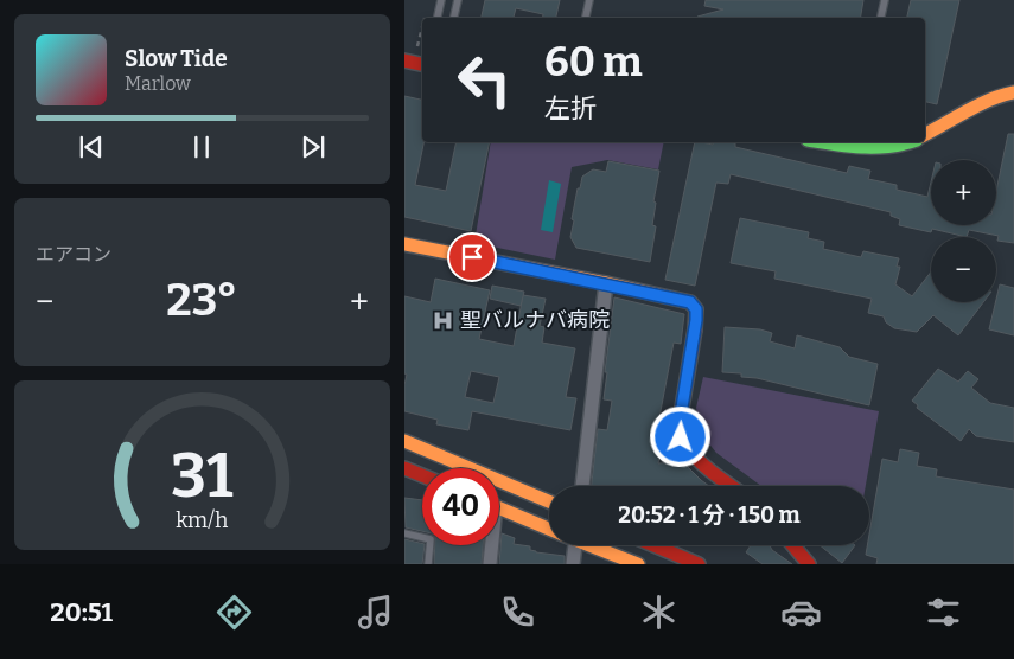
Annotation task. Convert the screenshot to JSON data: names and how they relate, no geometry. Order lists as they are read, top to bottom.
{
  "places": {
    "hospital": ["聖バルナバ病院"]
  },
  "page": {
    "turn": ["60 m", "左折"],
    "song": ["Slow Tide", "Marlow"],
    "map_buttons": ["+", "−"],
    "tile": "エアコン",
    "heat": ["−", "23°", "+"],
    "limit": "40",
    "trip": "20:52 · 1 分 · 150 m",
    "tabs": "20:51",
    "gauge": ["31", "km/h"]
  }
}
